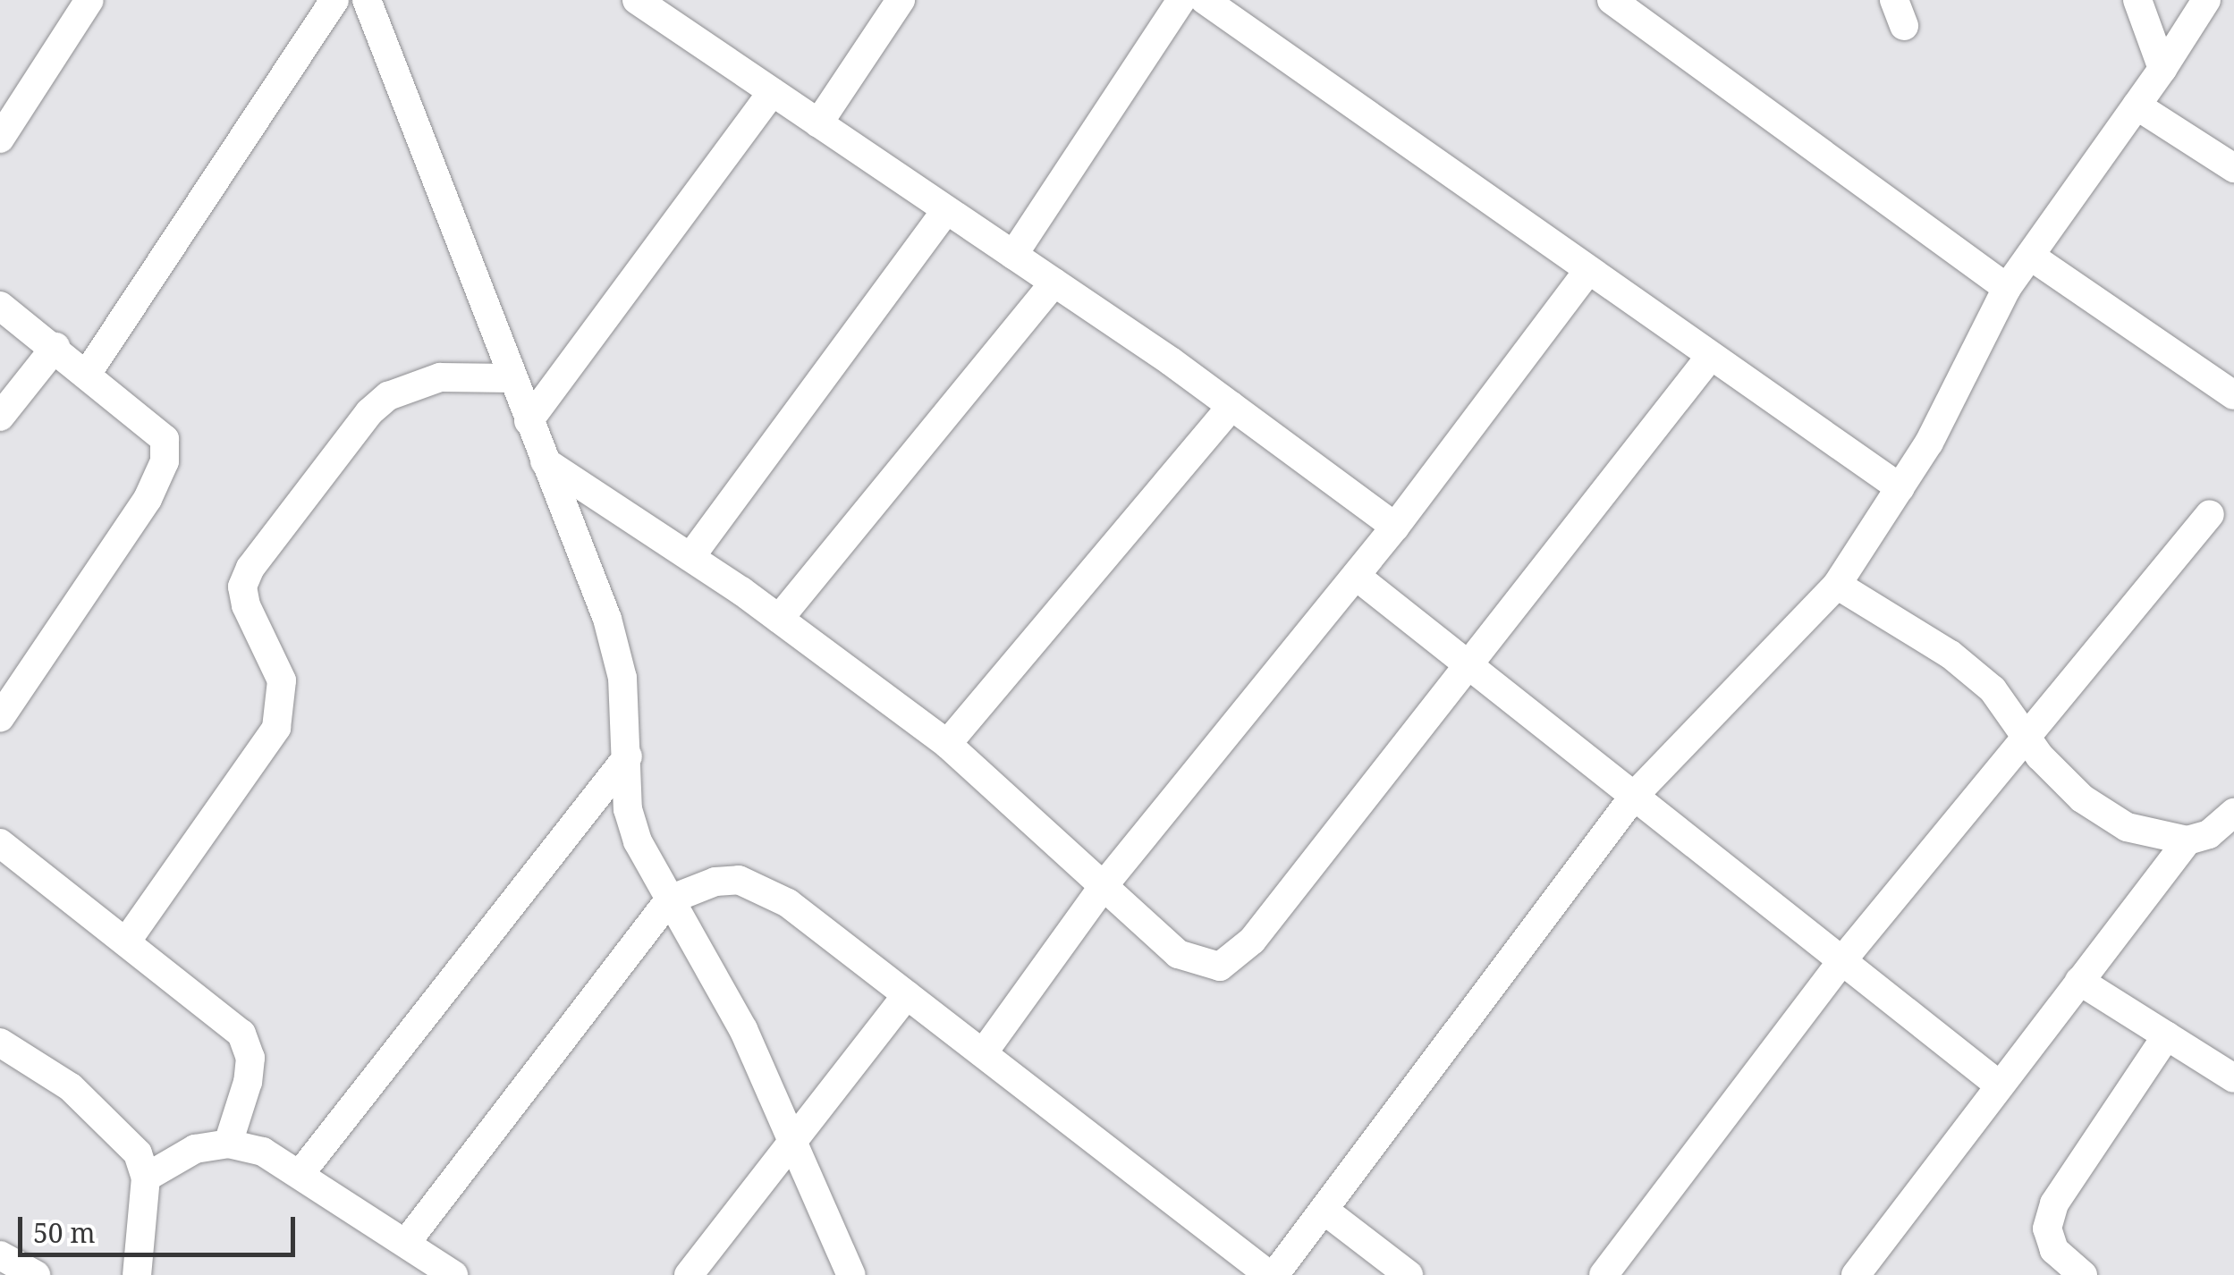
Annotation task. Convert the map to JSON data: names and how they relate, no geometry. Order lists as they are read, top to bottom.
{
  "scale_bar": "50 m"
}
